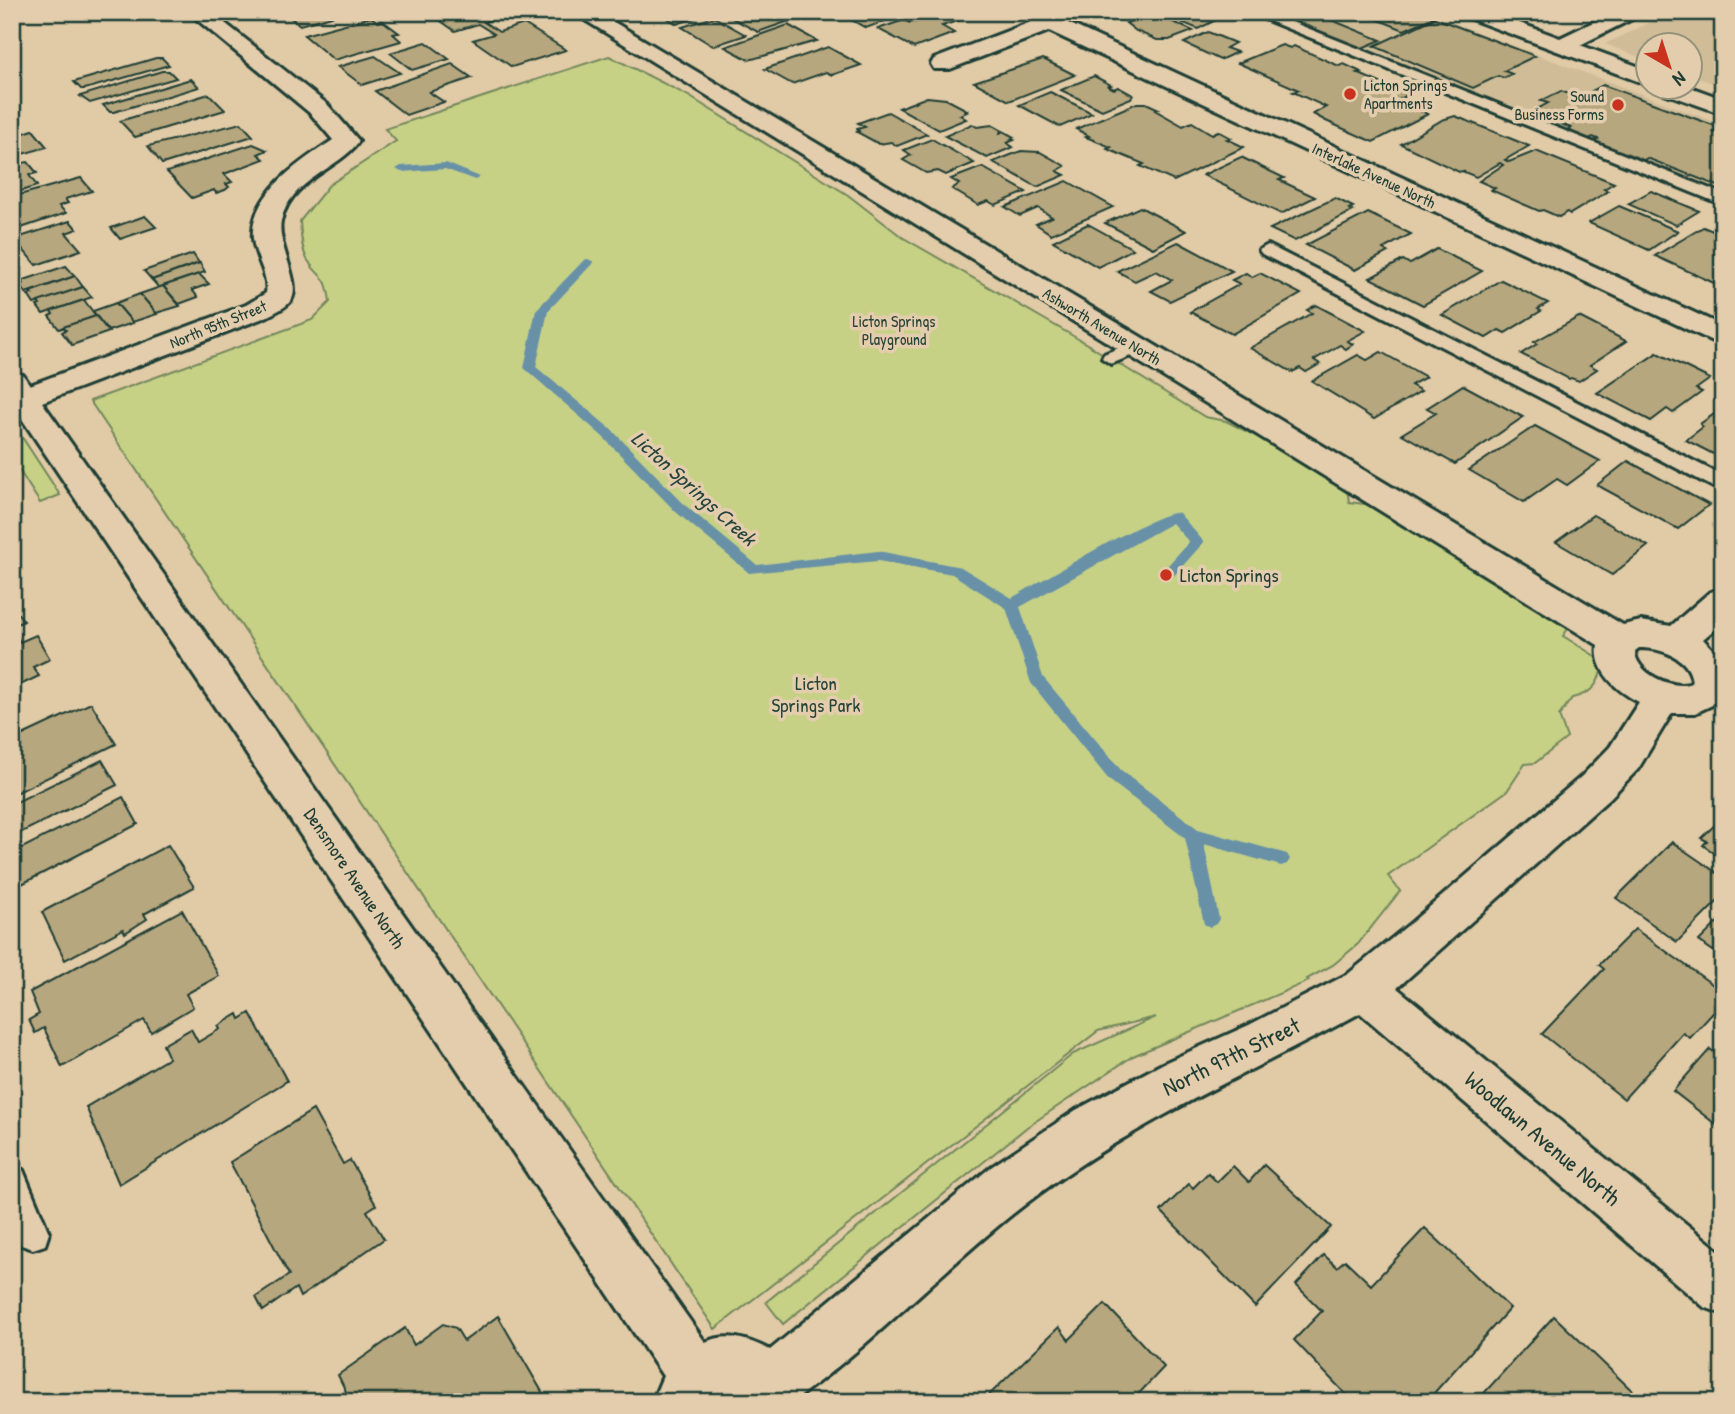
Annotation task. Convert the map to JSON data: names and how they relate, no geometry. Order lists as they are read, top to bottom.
{
  "streets": {
    "street": [
      "Interlake Avenue North",
      "North 95th Street",
      "Ashworth Avenue North",
      "Densmore Avenue North",
      "North 97th Street",
      "Woodlawn Avenue North"
    ]
  },
  "crossings": [
    ["North 95th Street", "Densmore Avenue North"],
    ["North 97th Street", "Woodlawn Avenue North"]
  ],
  "water": ["Licton Springs Creek"],
  "parks": ["Licton Springs Playground", "Licton Springs Park"],
  "places": ["Licton Springs Apartments", "Sound Business Forms", "Licton Springs"],
  "north": "bottom right"
}
